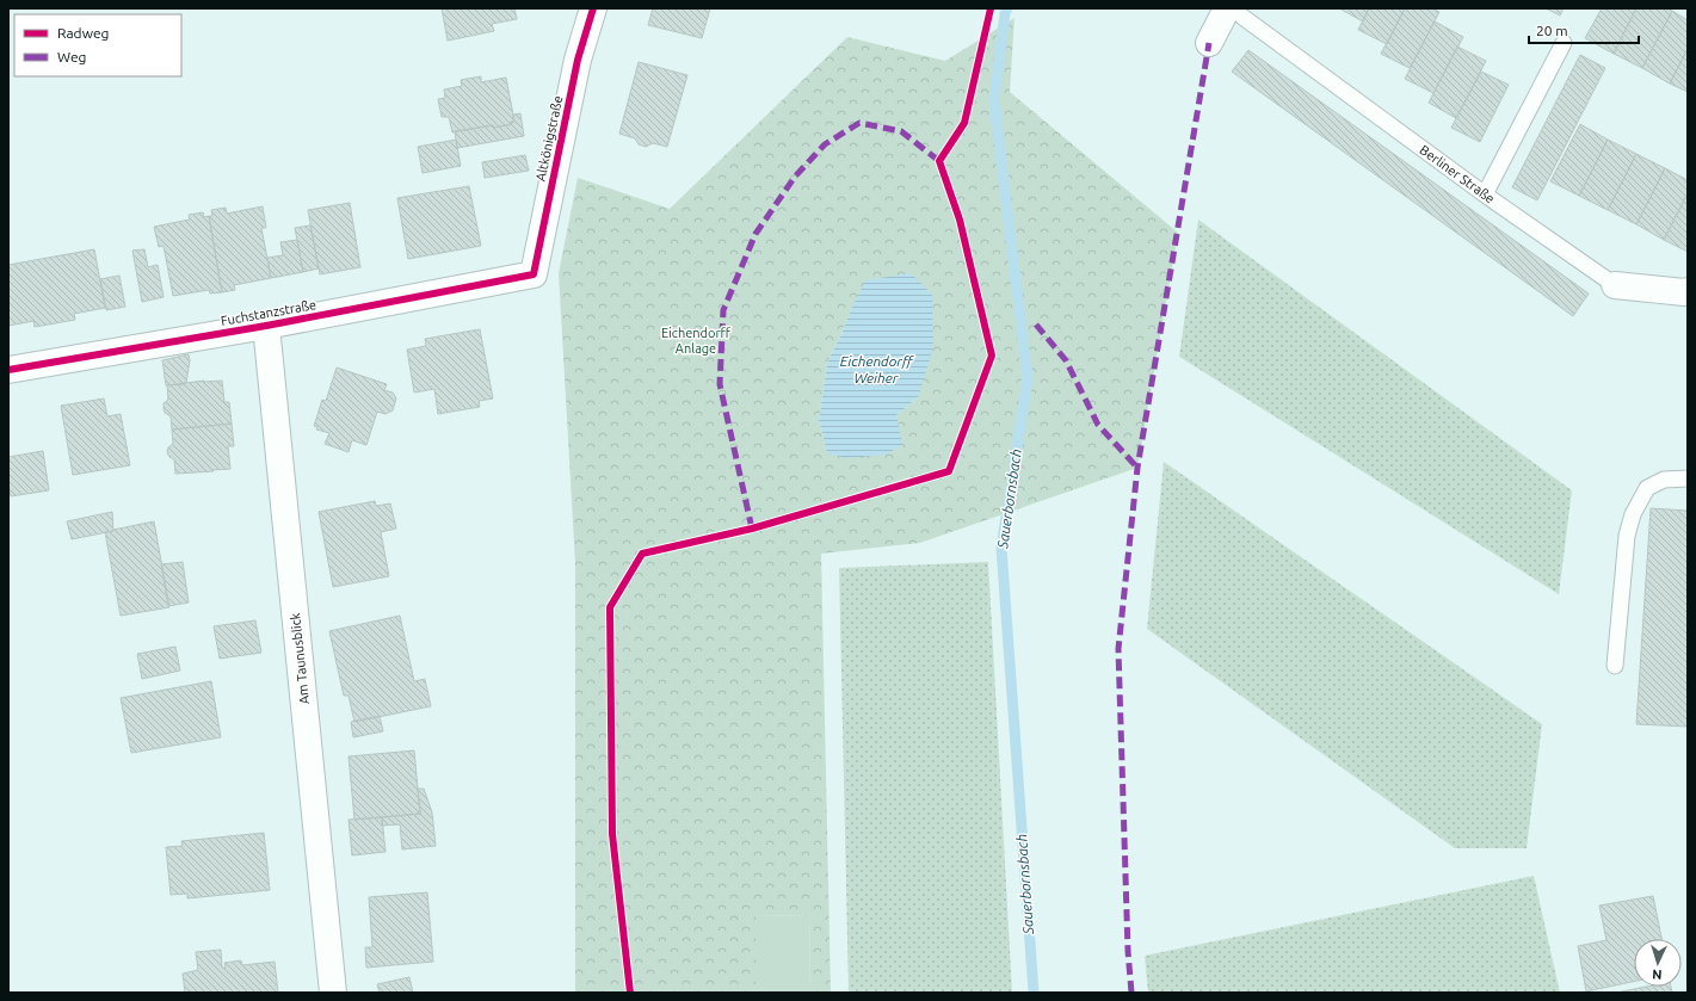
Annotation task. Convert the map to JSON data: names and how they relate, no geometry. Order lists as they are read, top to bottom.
{
  "streets": {
    "street": [
      "Altkönigstraße",
      "Berliner Straße",
      "Fuchstanzstraße",
      "Am Taunusblick"
    ]
  },
  "crossings": [
    ["Altkönigstraße", "Fuchstanzstraße"],
    ["Fuchstanzstraße", "Am Taunusblick"]
  ],
  "water": ["Eichendorff Weiher", "Sauerbornsbach"],
  "parks": ["Eichendorff Anlage"],
  "legend": ["Radweg", "Weg"],
  "scale_bar": "20 m",
  "north": "bottom"
}
